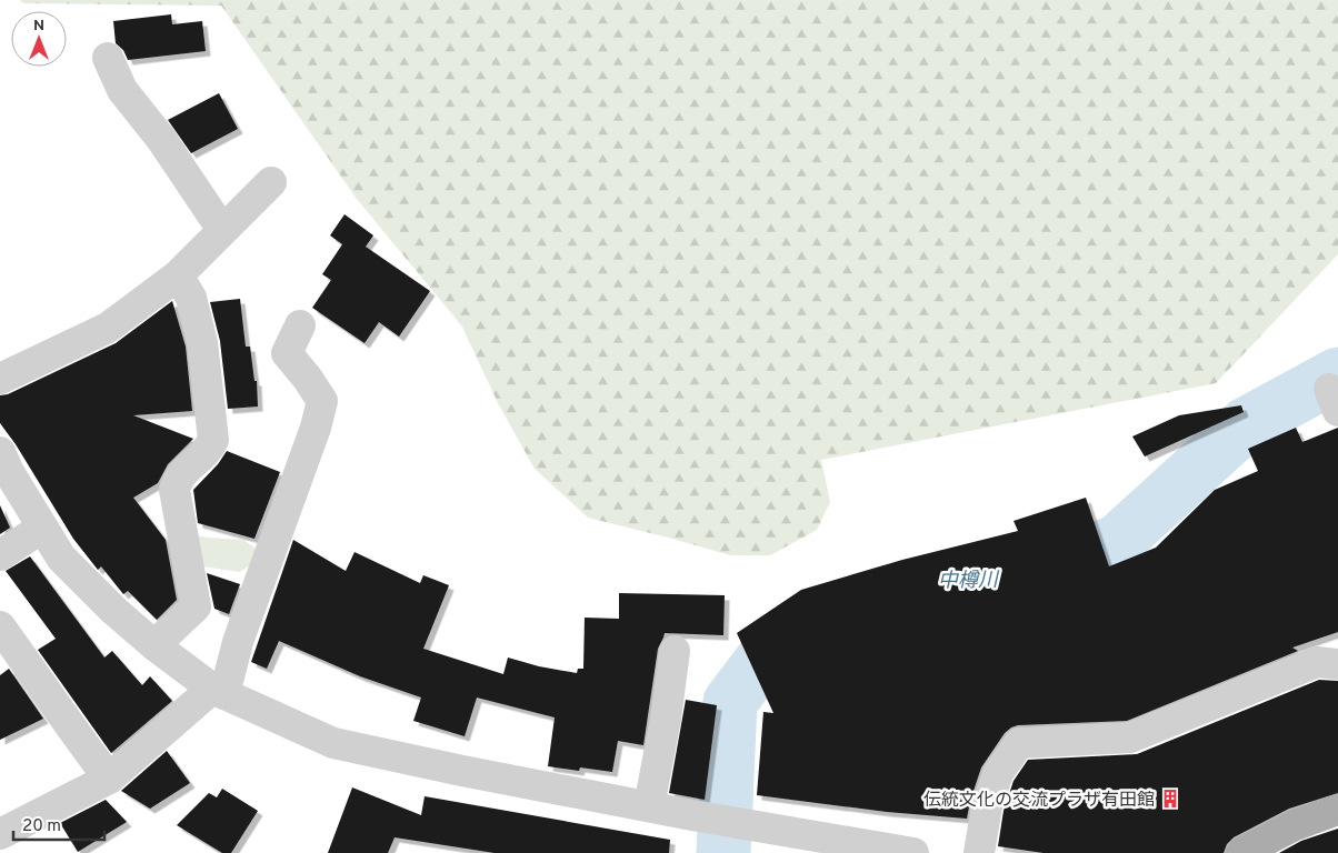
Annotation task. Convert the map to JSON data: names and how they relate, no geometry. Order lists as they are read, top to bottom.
{
  "water": ["中樽川"],
  "places": {
    "building": ["伝統文化の交流プラザ有田館"]
  },
  "scale_bar": "20 m",
  "north": "top"
}
